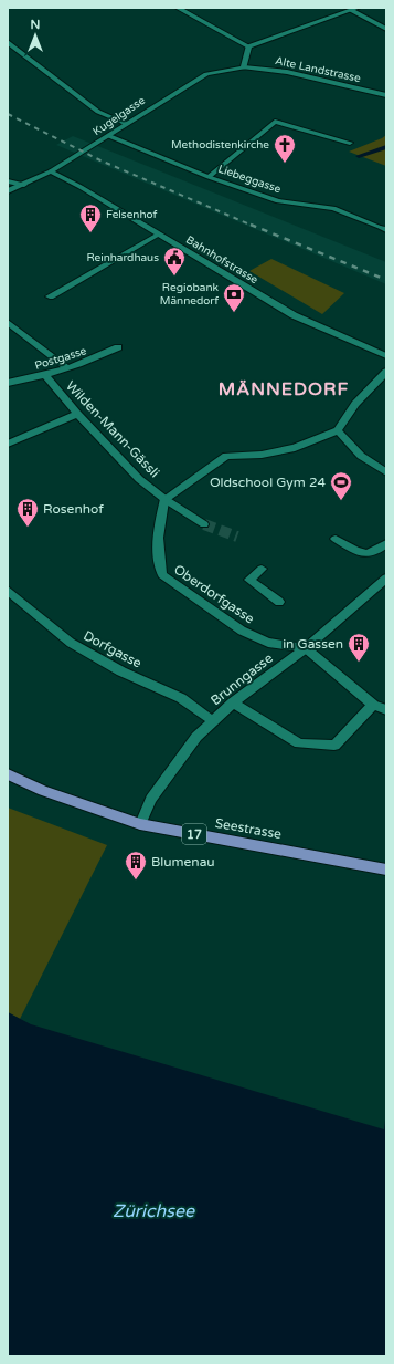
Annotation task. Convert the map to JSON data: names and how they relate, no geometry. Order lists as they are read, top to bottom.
{
  "streets": {
    "main road": ["Seestrasse", "17"],
    "street": [
      "Alte Landstrasse",
      "Kugelgasse",
      "Liebeggasse",
      "Bahnhofstrasse",
      "Postgasse",
      "Wilden-Mann-Gässli",
      "Oberdorfgasse",
      "Dorfgasse",
      "Brunngasse"
    ]
  },
  "crossings": [
    ["Alte Landstrasse", "Kugelgasse"],
    ["Kugelgasse", "Liebeggasse"],
    ["Kugelgasse", "Bahnhofstrasse"],
    ["Postgasse", "Wilden-Mann-Gässli"],
    ["Wilden-Mann-Gässli", "Oberdorfgasse"],
    ["Oberdorfgasse", "Brunngasse"],
    ["Dorfgasse", "Brunngasse"],
    ["Brunngasse", "Seestrasse"]
  ],
  "districts": ["MÄNNEDORF"],
  "water": ["Zürichsee"],
  "places": {
    "church": ["Methodistenkirche"],
    "building": [
      "Felsenhof",
      "Rosenhof",
      "in Gassen",
      "Blumenau"
    ],
    "public building": ["Reinhardhaus"],
    "bank": ["Regiobank Männedorf"],
    "sports": ["Oldschool Gym 24"]
  },
  "north": "top"
}
